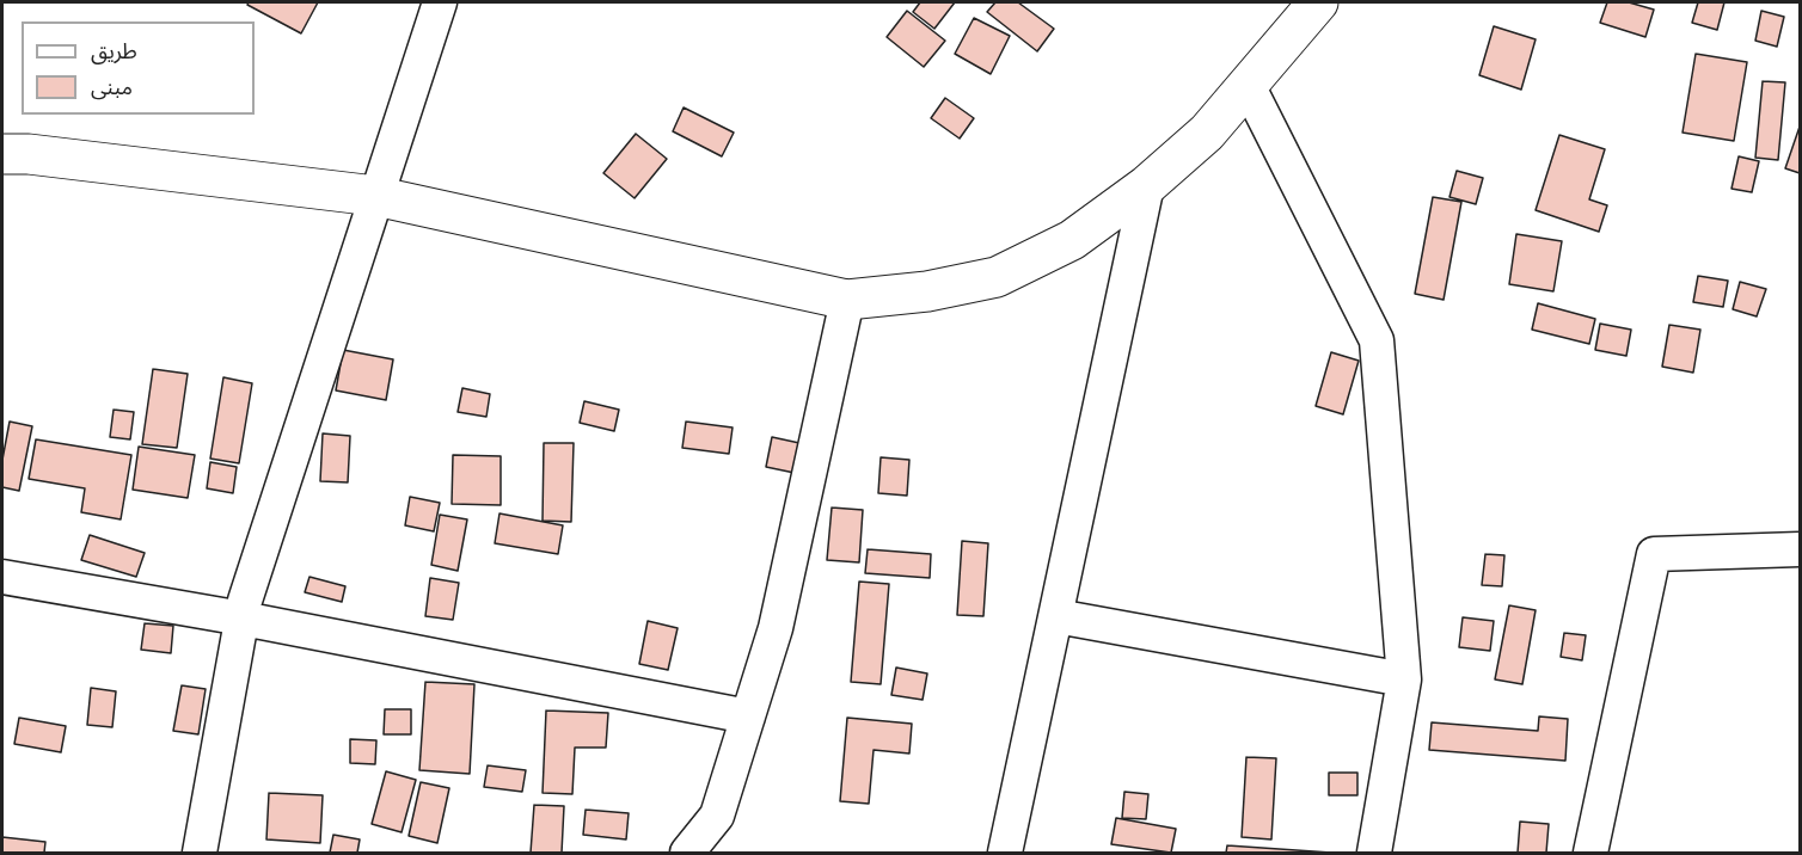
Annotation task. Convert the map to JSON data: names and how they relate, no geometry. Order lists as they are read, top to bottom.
{
  "legend": ["طريق", "مبنى"]
}
